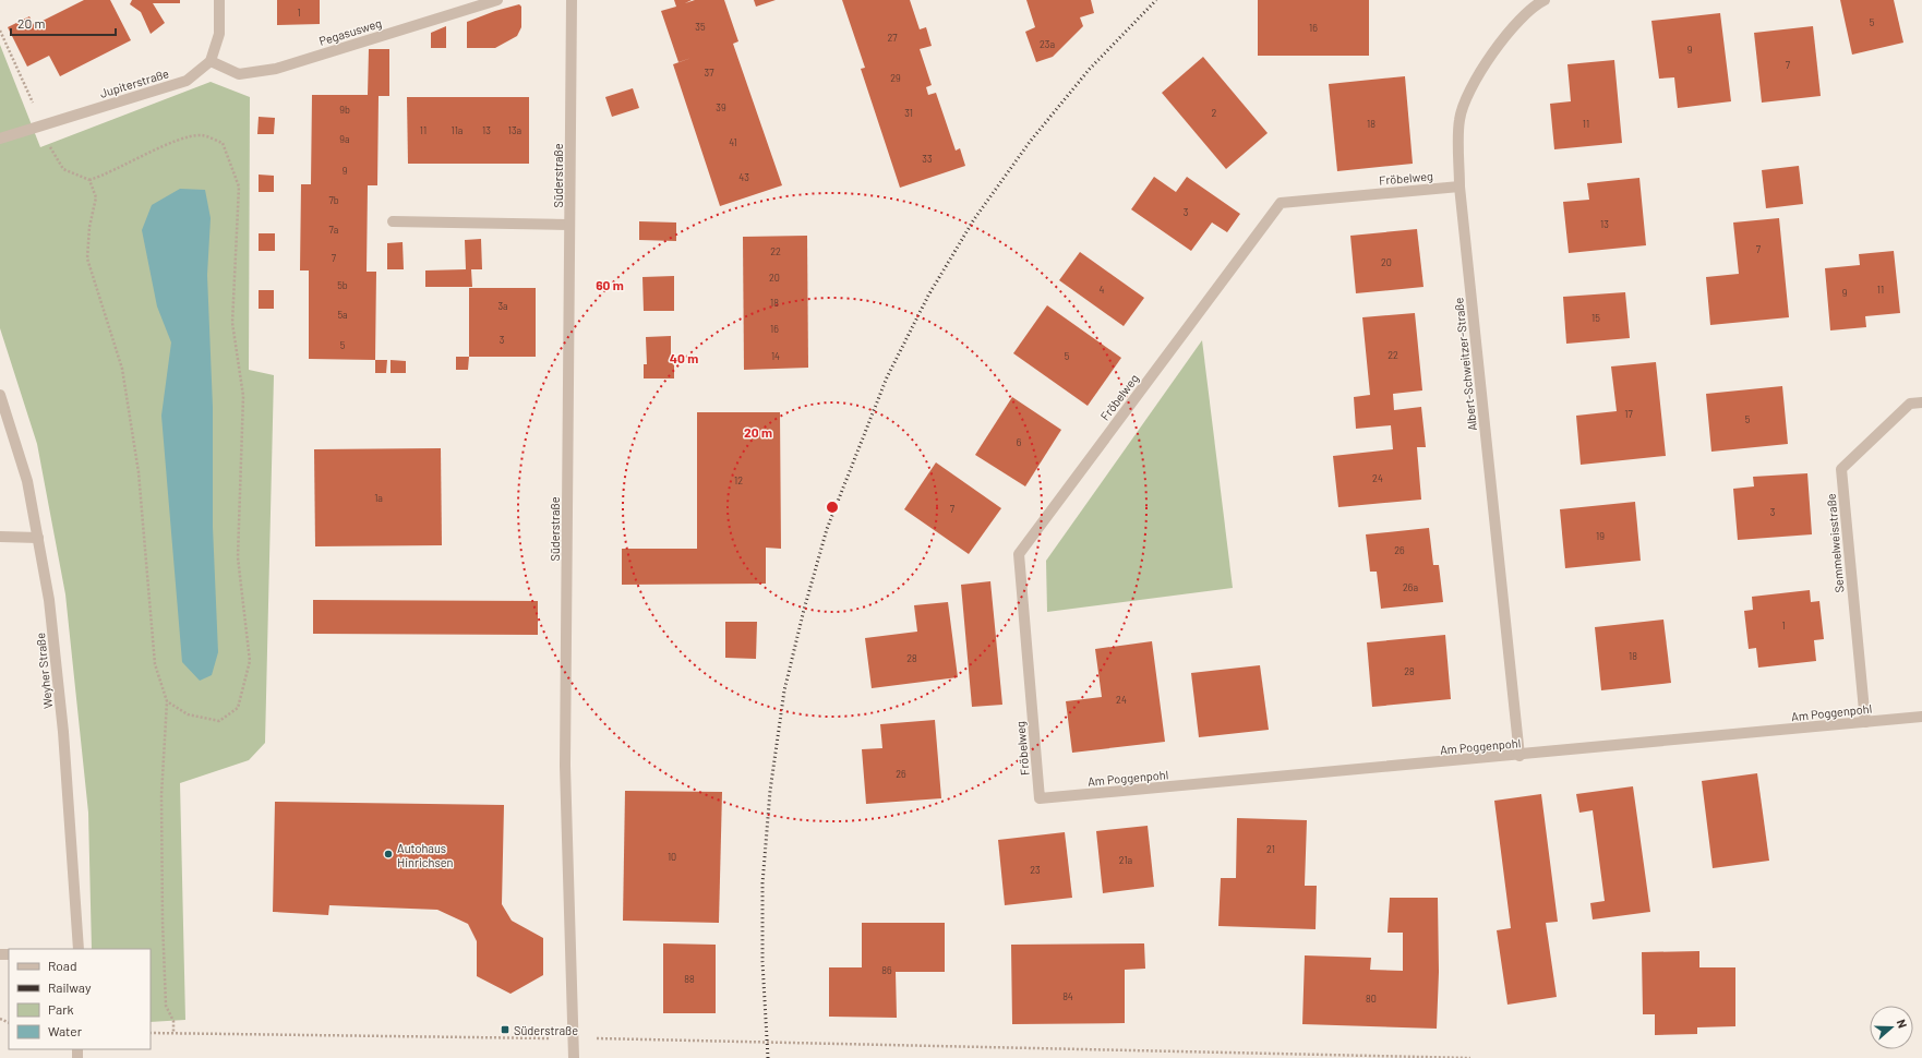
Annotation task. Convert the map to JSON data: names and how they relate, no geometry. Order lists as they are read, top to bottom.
{
  "streets": {
    "street": [
      "Pegasusweg",
      "Jupiterstraße",
      "Süderstraße",
      "Fröbelweg",
      "Albert-Schweitzer-Straße",
      "Semmelweisstraße",
      "Weyher Straße",
      "Am Poggenpohl"
    ]
  },
  "crossings": [
    ["Pegasusweg", "Jupiterstraße"],
    ["Fröbelweg", "Albert-Schweitzer-Straße"],
    ["Fröbelweg", "Am Poggenpohl"],
    ["Albert-Schweitzer-Straße", "Am Poggenpohl"],
    ["Semmelweisstraße", "Am Poggenpohl"]
  ],
  "places": {
    "other": ["Autohaus Hinrichsen"],
    "transit": ["Süderstraße"]
  },
  "house_numbers": [
    "1",
    "5",
    "35",
    "16",
    "27",
    "23a",
    "9",
    "7",
    "37",
    "29",
    "39",
    "9b",
    "31",
    "2",
    "18",
    "11",
    "11",
    "11a",
    "13",
    "13a",
    "9a",
    "41",
    "33",
    "9",
    "43",
    "7b",
    "3",
    "13",
    "7a",
    "7",
    "22",
    "7",
    "20",
    "20",
    "5b",
    "4",
    "11",
    "9",
    "18",
    "3a",
    "5a",
    "15",
    "16",
    "3",
    "5",
    "22",
    "14",
    "5",
    "17",
    "5",
    "6",
    "24",
    "12",
    "1a",
    "7",
    "3",
    "19",
    "26",
    "26a",
    "1",
    "18",
    "28",
    "28",
    "24",
    "26",
    "21",
    "10",
    "21a",
    "23",
    "86",
    "88",
    "84",
    "80"
  ],
  "legend": [
    "Road",
    "Railway",
    "Park",
    "Water"
  ],
  "scale_bar": "20 m",
  "north": "right",
  "rings": ["60 m", "40 m", "20 m"]
}
